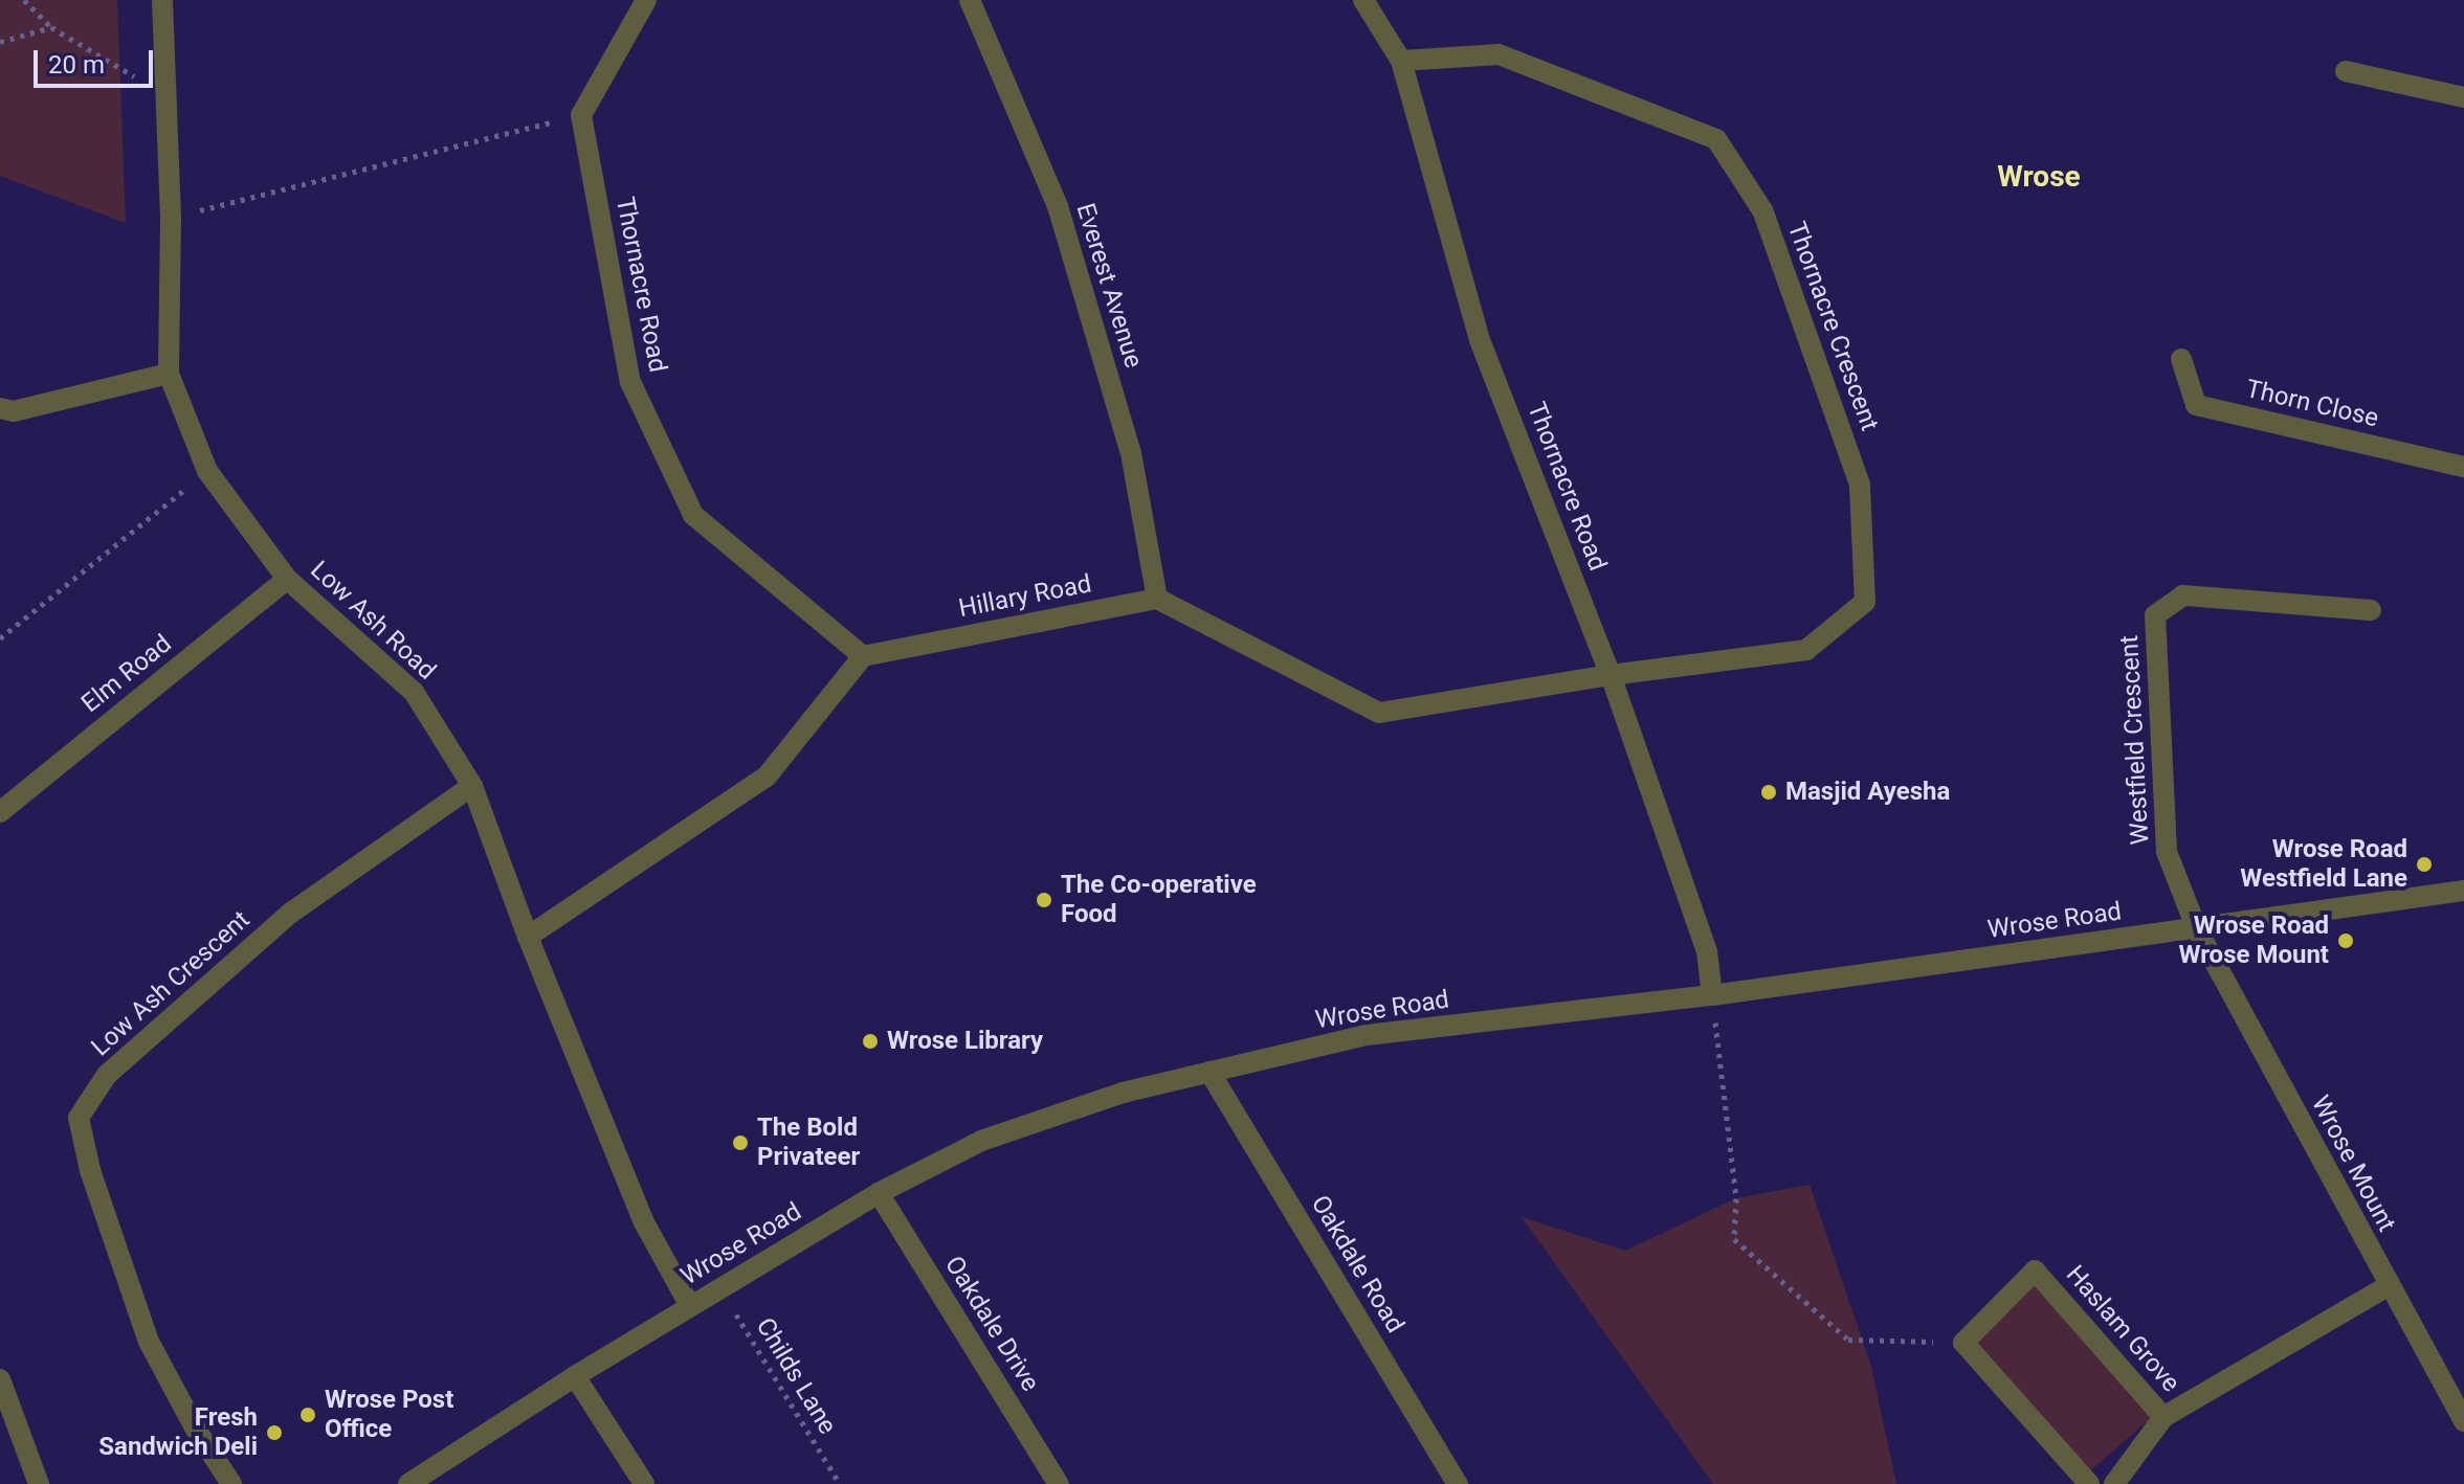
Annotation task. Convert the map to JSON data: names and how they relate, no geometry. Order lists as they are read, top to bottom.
{
  "streets": {
    "street": [
      "Thornacre Road",
      "Everest Avenue",
      "Thornacre Crescent",
      "Thorn Close",
      "Hillary Road",
      "Low Ash Road",
      "Elm Road",
      "Westfield Crescent",
      "Wrose Road",
      "Low Ash Crescent",
      "Wrose Mount",
      "Oakdale Road",
      "Oakdale Drive",
      "Haslam Grove"
    ],
    "path": ["Childs Lane"]
  },
  "crossings": [
    ["Thornacre Road", "Thornacre Crescent"],
    ["Thornacre Road", "Hillary Road"],
    ["Thornacre Road", "Wrose Road"],
    ["Everest Avenue", "Hillary Road"],
    ["Low Ash Road", "Elm Road"],
    ["Low Ash Road", "Wrose Road"],
    ["Low Ash Road", "Low Ash Crescent"],
    ["Westfield Crescent", "Wrose Road"],
    ["Westfield Crescent", "Wrose Mount"],
    ["Wrose Road", "Wrose Mount"],
    ["Wrose Road", "Oakdale Road"],
    ["Wrose Road", "Oakdale Drive"],
    ["Wrose Road", "Childs Lane"],
    ["Wrose Mount", "Haslam Grove"]
  ],
  "districts": ["Wrose"],
  "places": [
    "Masjid Ayesha",
    "Wrose Road Westfield Lane",
    "The Co-operative Food",
    "Wrose Road Wrose Mount",
    "Wrose Library",
    "The Bold Privateer",
    "Wrose Post Office",
    "Fresh Sandwich Deli"
  ],
  "scale_bar": "20 m"
}
